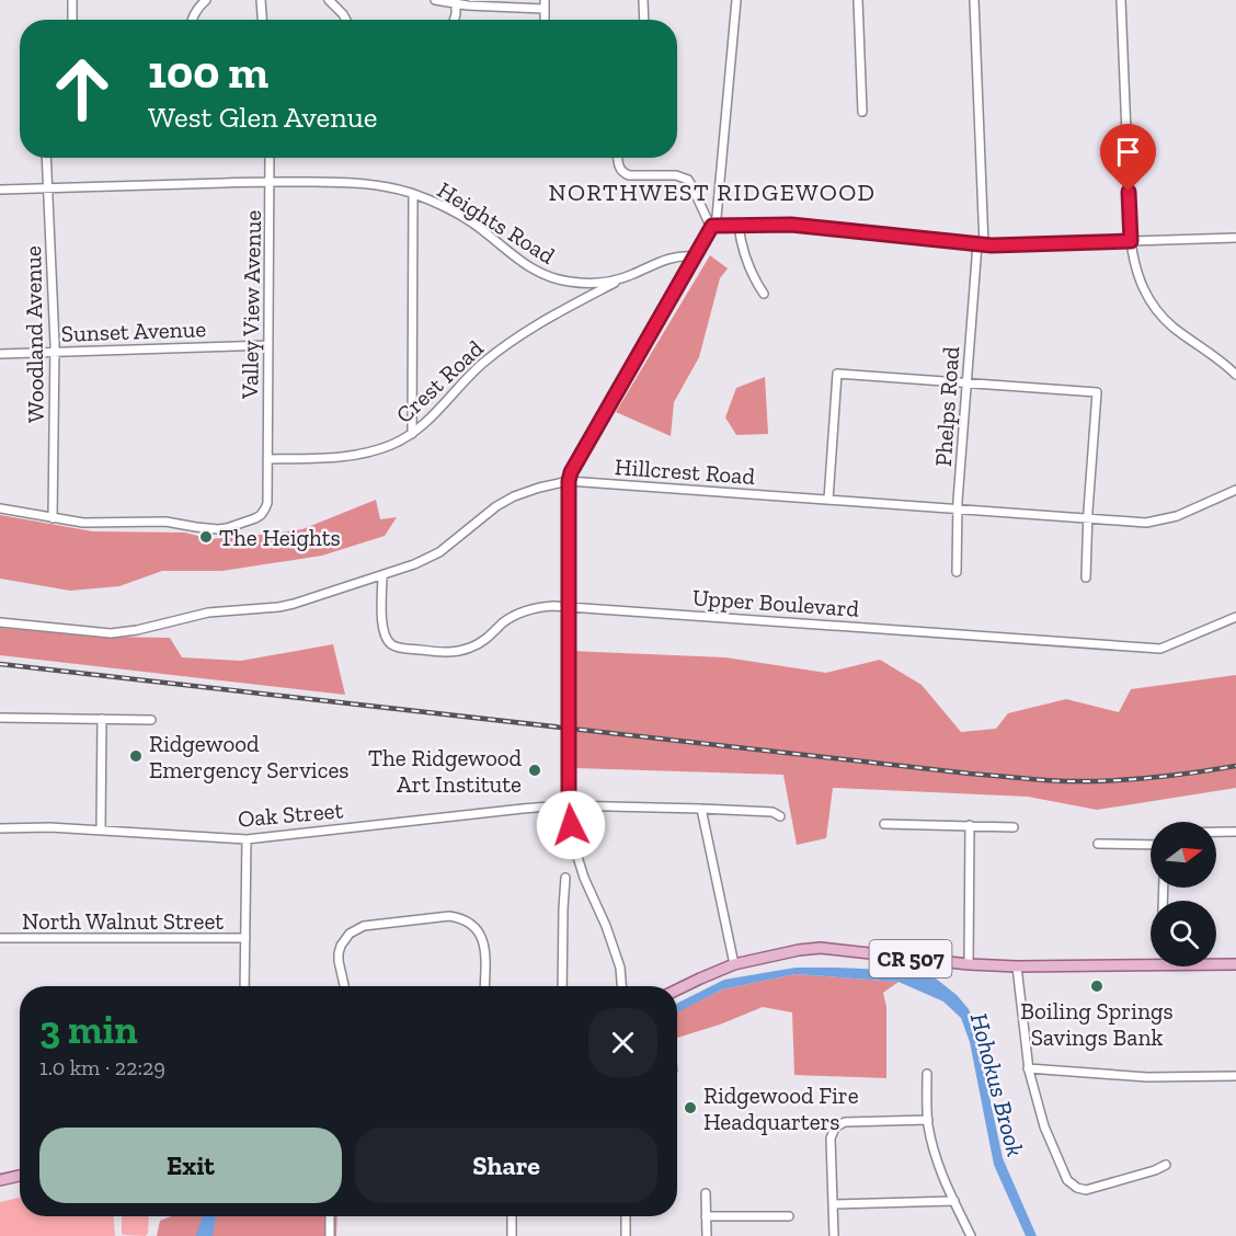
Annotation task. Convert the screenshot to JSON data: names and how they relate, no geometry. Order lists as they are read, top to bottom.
{
  "streets": {
    "main road": ["CR 507"],
    "street": [
      "Heights Road",
      "Valley View Avenue",
      "Sunset Avenue",
      "Woodland Avenue",
      "Crest Road",
      "Phelps Road",
      "Hillcrest Road",
      "Upper Boulevard",
      "Oak Street",
      "North Walnut Street"
    ]
  },
  "crossings": [
    ["Heights Road", "Valley View Avenue"],
    ["Heights Road", "Woodland Avenue"],
    ["Heights Road", "Crest Road"],
    ["Valley View Avenue", "Sunset Avenue"],
    ["Valley View Avenue", "Crest Road"],
    ["Sunset Avenue", "Woodland Avenue"],
    ["Phelps Road", "Hillcrest Road"],
    ["Hillcrest Road", "Upper Boulevard"]
  ],
  "districts": ["NORTHWEST RIDGEWOOD"],
  "water": ["Hohokus Brook"],
  "places": [
    "The Heights",
    "Ridgewood Emergency Services",
    "The Ridgewood Art Institute",
    "Boiling Springs Savings Bank",
    "Ridgewood Fire Headquarters"
  ],
  "north": "right",
  "page": {
    "turn": ["100 m", "West Glen Avenue"],
    "heading": ["3 min", "1.0 km · 22:29"],
    "buttons": ["Exit", "Share"]
  }
}
